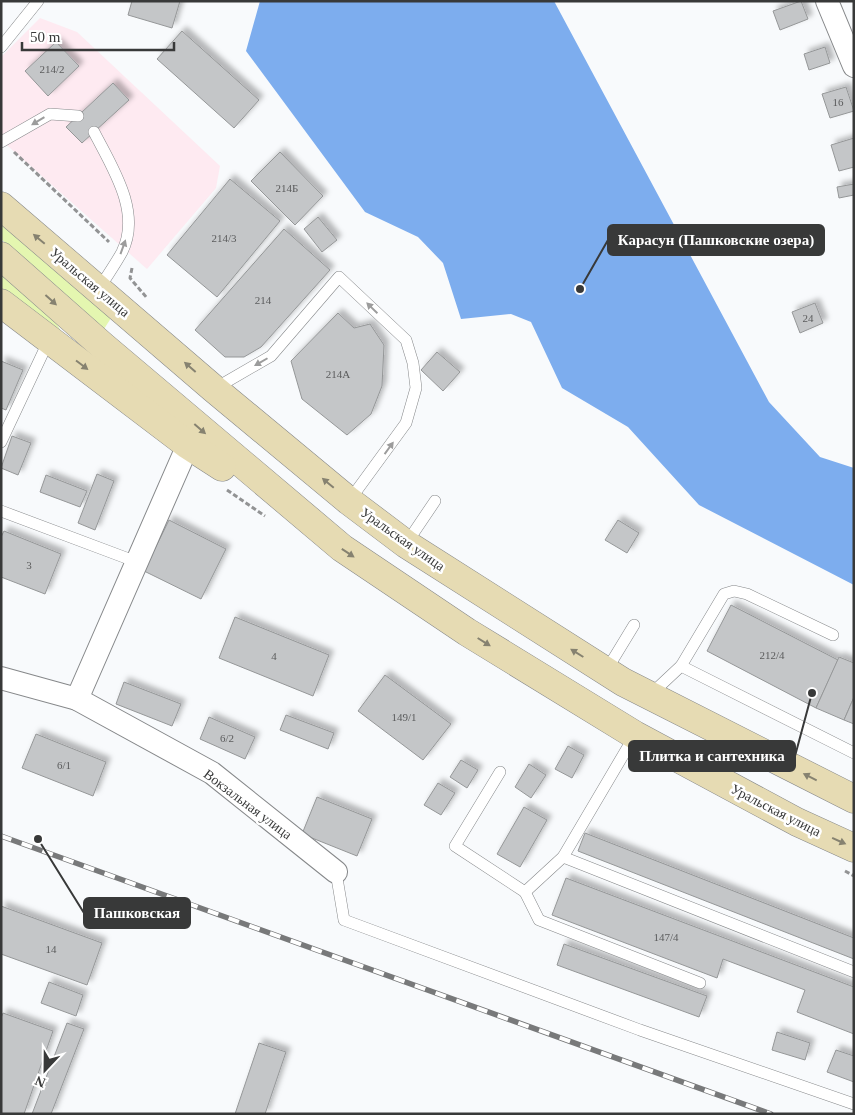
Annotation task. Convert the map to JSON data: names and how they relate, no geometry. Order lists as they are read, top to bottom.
{
  "streets": {
    "main road": ["Уральская улица"],
    "street": ["Вокзальная улица"]
  },
  "places": ["Карасун (Пашковские озера)", "Плитка и сантехника", "Пашковская"],
  "house_numbers": [
    "214/2",
    "16",
    "214Б",
    "214/3",
    "214",
    "24",
    "214А",
    "3",
    "212/4",
    "4",
    "149/1",
    "6/2",
    "6/1",
    "147/4",
    "14"
  ],
  "scale_bar": "50 m",
  "north": "bottom"
}
